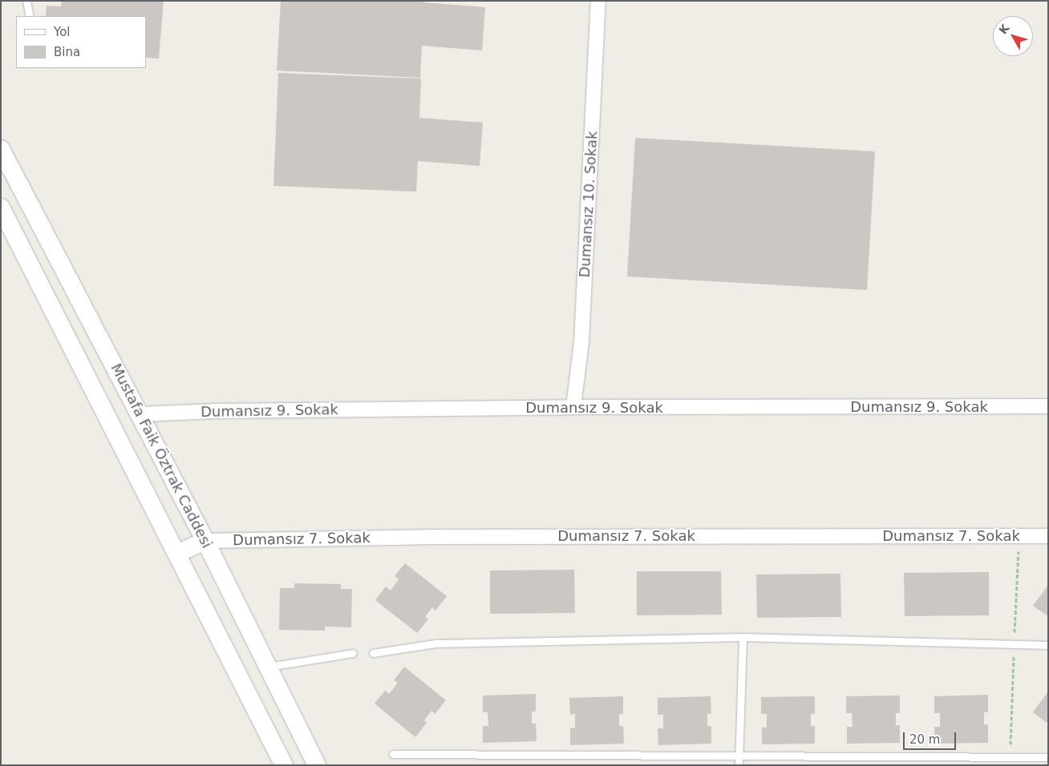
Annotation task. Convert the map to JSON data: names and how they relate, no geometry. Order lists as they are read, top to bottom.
{
  "streets": {
    "street": [
      "Dumansız 10. Sokak",
      "Dumansız 9. Sokak",
      "Mustafa Faik Öztrak Caddesi",
      "Dumansız 7. Sokak"
    ]
  },
  "crossings": [
    ["Dumansız 10. Sokak", "Dumansız 9. Sokak"],
    ["Dumansız 9. Sokak", "Mustafa Faik Öztrak Caddesi"],
    ["Mustafa Faik Öztrak Caddesi", "Dumansız 7. Sokak"]
  ],
  "legend": ["Yol", "Bina"],
  "scale_bar": "20 m",
  "north": "top left"
}
